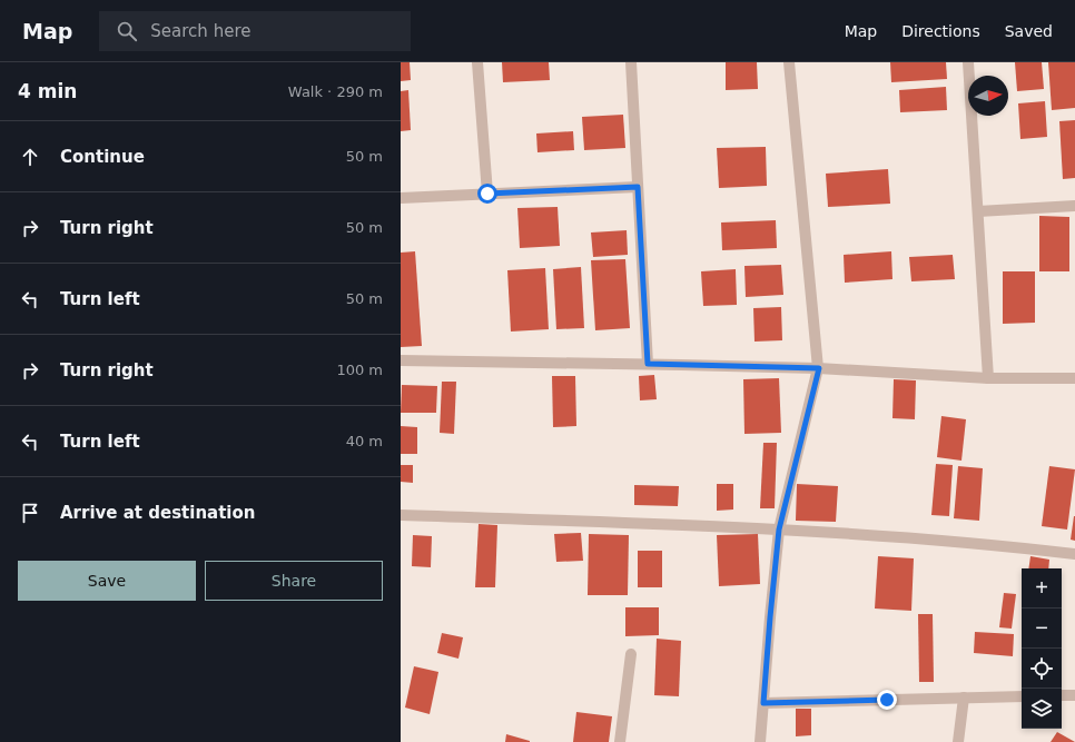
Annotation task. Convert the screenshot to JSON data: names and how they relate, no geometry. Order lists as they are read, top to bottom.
{
  "north": "right",
  "page": {
    "header": "Map",
    "search": "Search here",
    "nav": ["Map", "Directions", "Saved"],
    "heading": ["4 min", "Walk · 290 m"],
    "list": [
      ["Continue", "50 m"],
      ["Turn right", "50 m"],
      ["Turn left", "50 m"],
      ["Turn right", "100 m"],
      ["Turn left", "40 m"],
      "Arrive at destination"
    ],
    "buttons": ["Save", "Share"],
    "map_buttons": ["+", "−"]
  }
}
